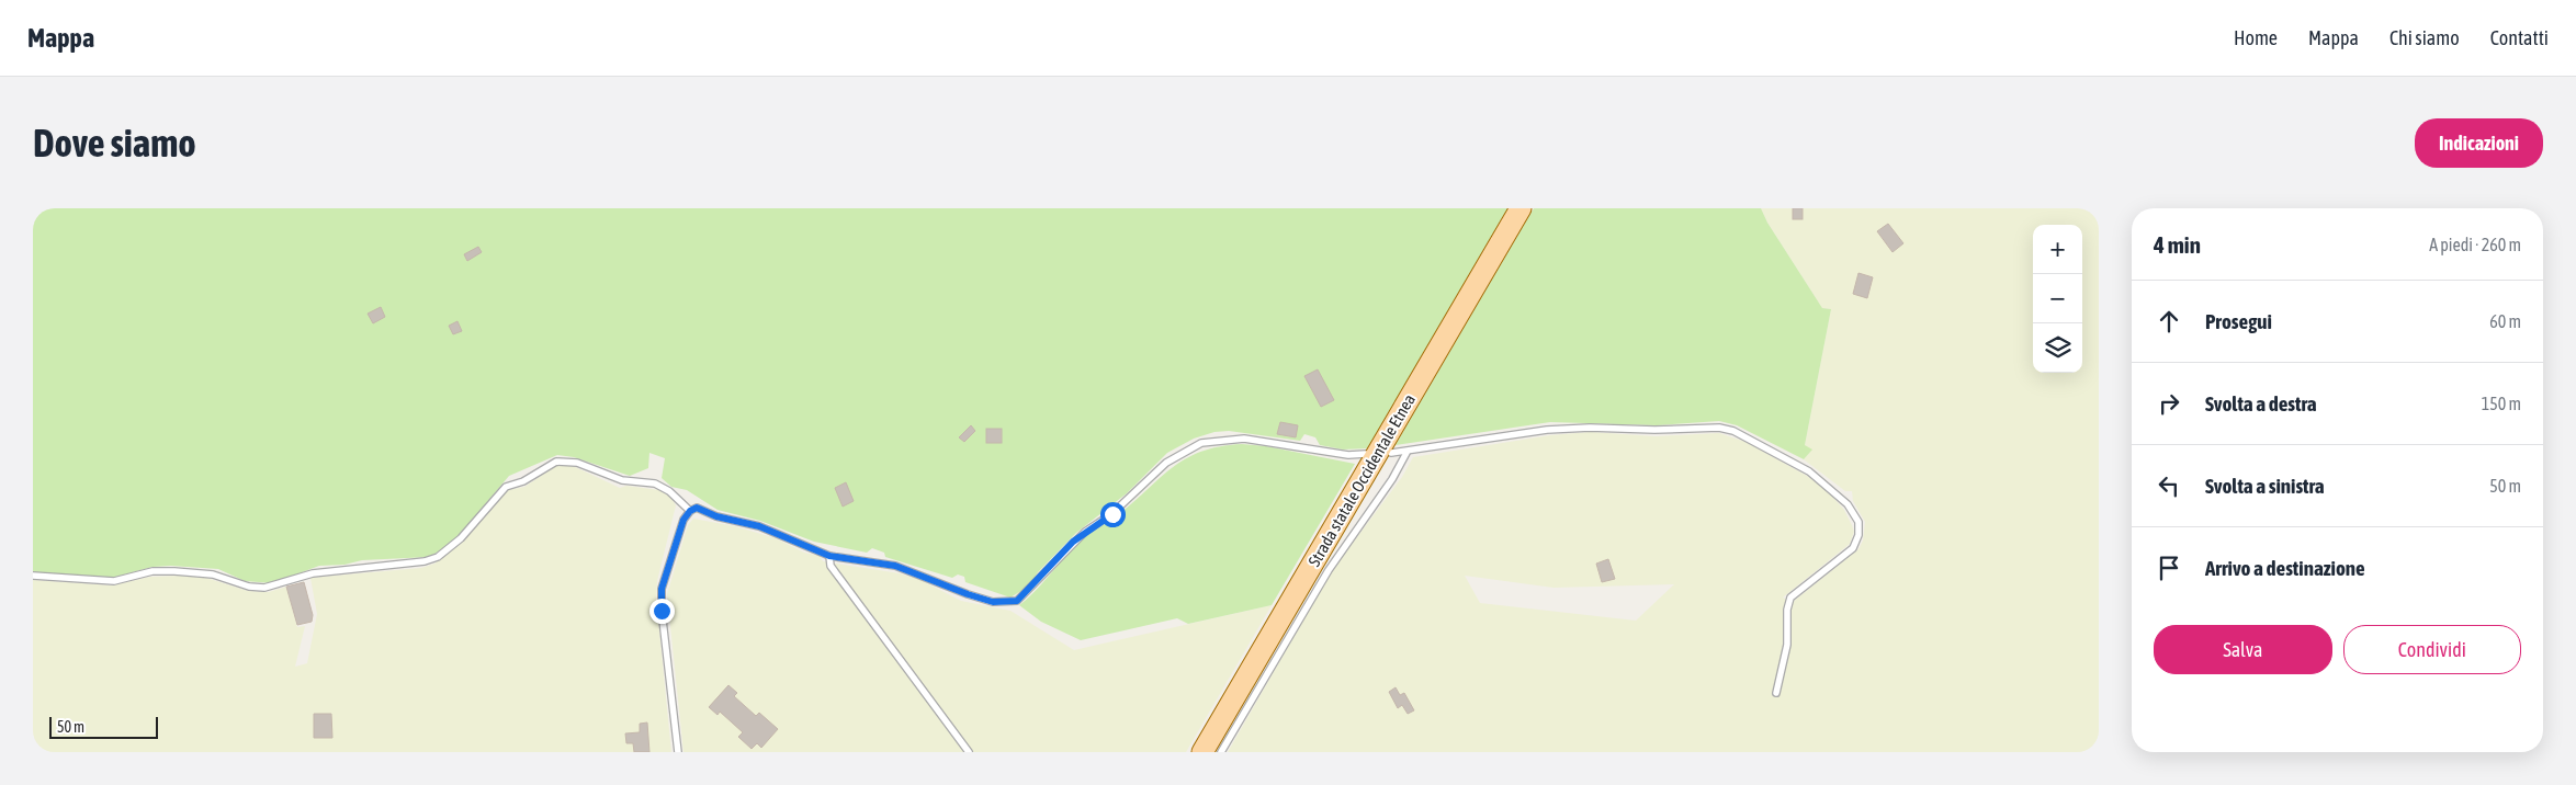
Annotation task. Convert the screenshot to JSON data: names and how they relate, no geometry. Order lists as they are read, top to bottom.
{
  "streets": {
    "main road": ["Strada statale Occidentale Etnea"]
  },
  "scale_bar": "50 m",
  "page": {
    "header": "Mappa",
    "nav": [
      "Home",
      "Mappa",
      "Chi siamo",
      "Contatti"
    ],
    "buttons": [
      "Indicazioni",
      ["Salva", "Condividi"]
    ],
    "title": "Dove siamo",
    "heading": ["4 min", "A piedi · 260 m"],
    "map_buttons": ["+", "−"],
    "list": [
      ["Prosegui", "60 m"],
      ["Svolta a destra", "150 m"],
      ["Svolta a sinistra", "50 m"],
      "Arrivo a destinazione"
    ],
    "scale": "50 m"
  }
}
